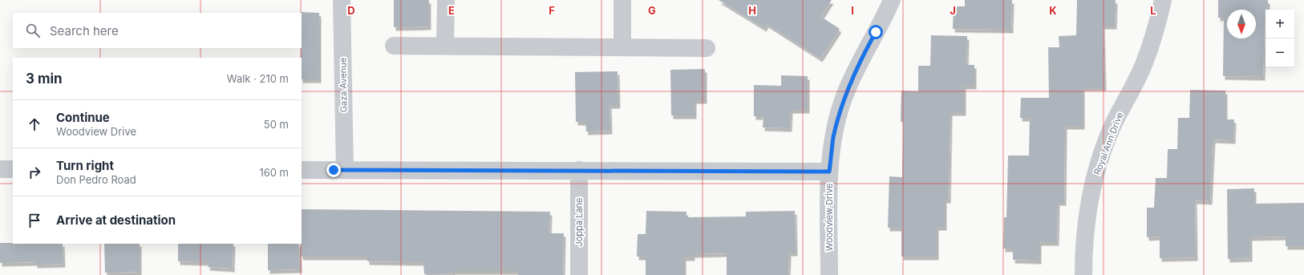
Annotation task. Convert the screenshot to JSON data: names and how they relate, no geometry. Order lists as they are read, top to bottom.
{
  "streets": {
    "street": [
      "Gaza Avenue",
      "Royal Ann Drive",
      "Woodview Drive",
      "Joppa Lane"
    ]
  },
  "north": "bottom",
  "page": {
    "map_buttons": ["+", "−"],
    "search": "Search here",
    "heading": ["3 min", "Walk · 210 m"],
    "list": [
      ["Continue", "Woodview Drive", "50 m"],
      ["Turn right", "Don Pedro Road", "160 m"],
      "Arrive at destination"
    ]
  },
  "grid": {
    "columns": [
      "D",
      "E",
      "F",
      "G",
      "H",
      "I",
      "J",
      "K",
      "L"
    ]
  }
}
